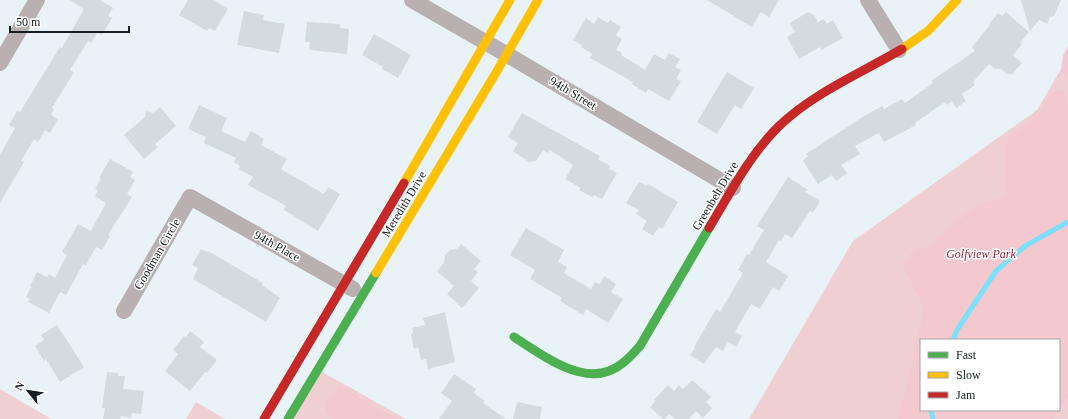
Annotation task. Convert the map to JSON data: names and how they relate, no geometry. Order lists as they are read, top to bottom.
{
  "streets": {
    "main road": ["Greenbelt Drive", "Meredith Drive"],
    "street": ["94th Street", "94th Place", "Goodman Circle"]
  },
  "crossings": [
    ["94th Street", "Greenbelt Drive"],
    ["94th Street", "Meredith Drive"],
    ["Meredith Drive", "94th Place"],
    ["94th Place", "Goodman Circle"]
  ],
  "parks": ["Golfview Park"],
  "legend": ["Fast", "Slow", "Jam"],
  "scale_bar": "50 m",
  "north": "top left"
}
